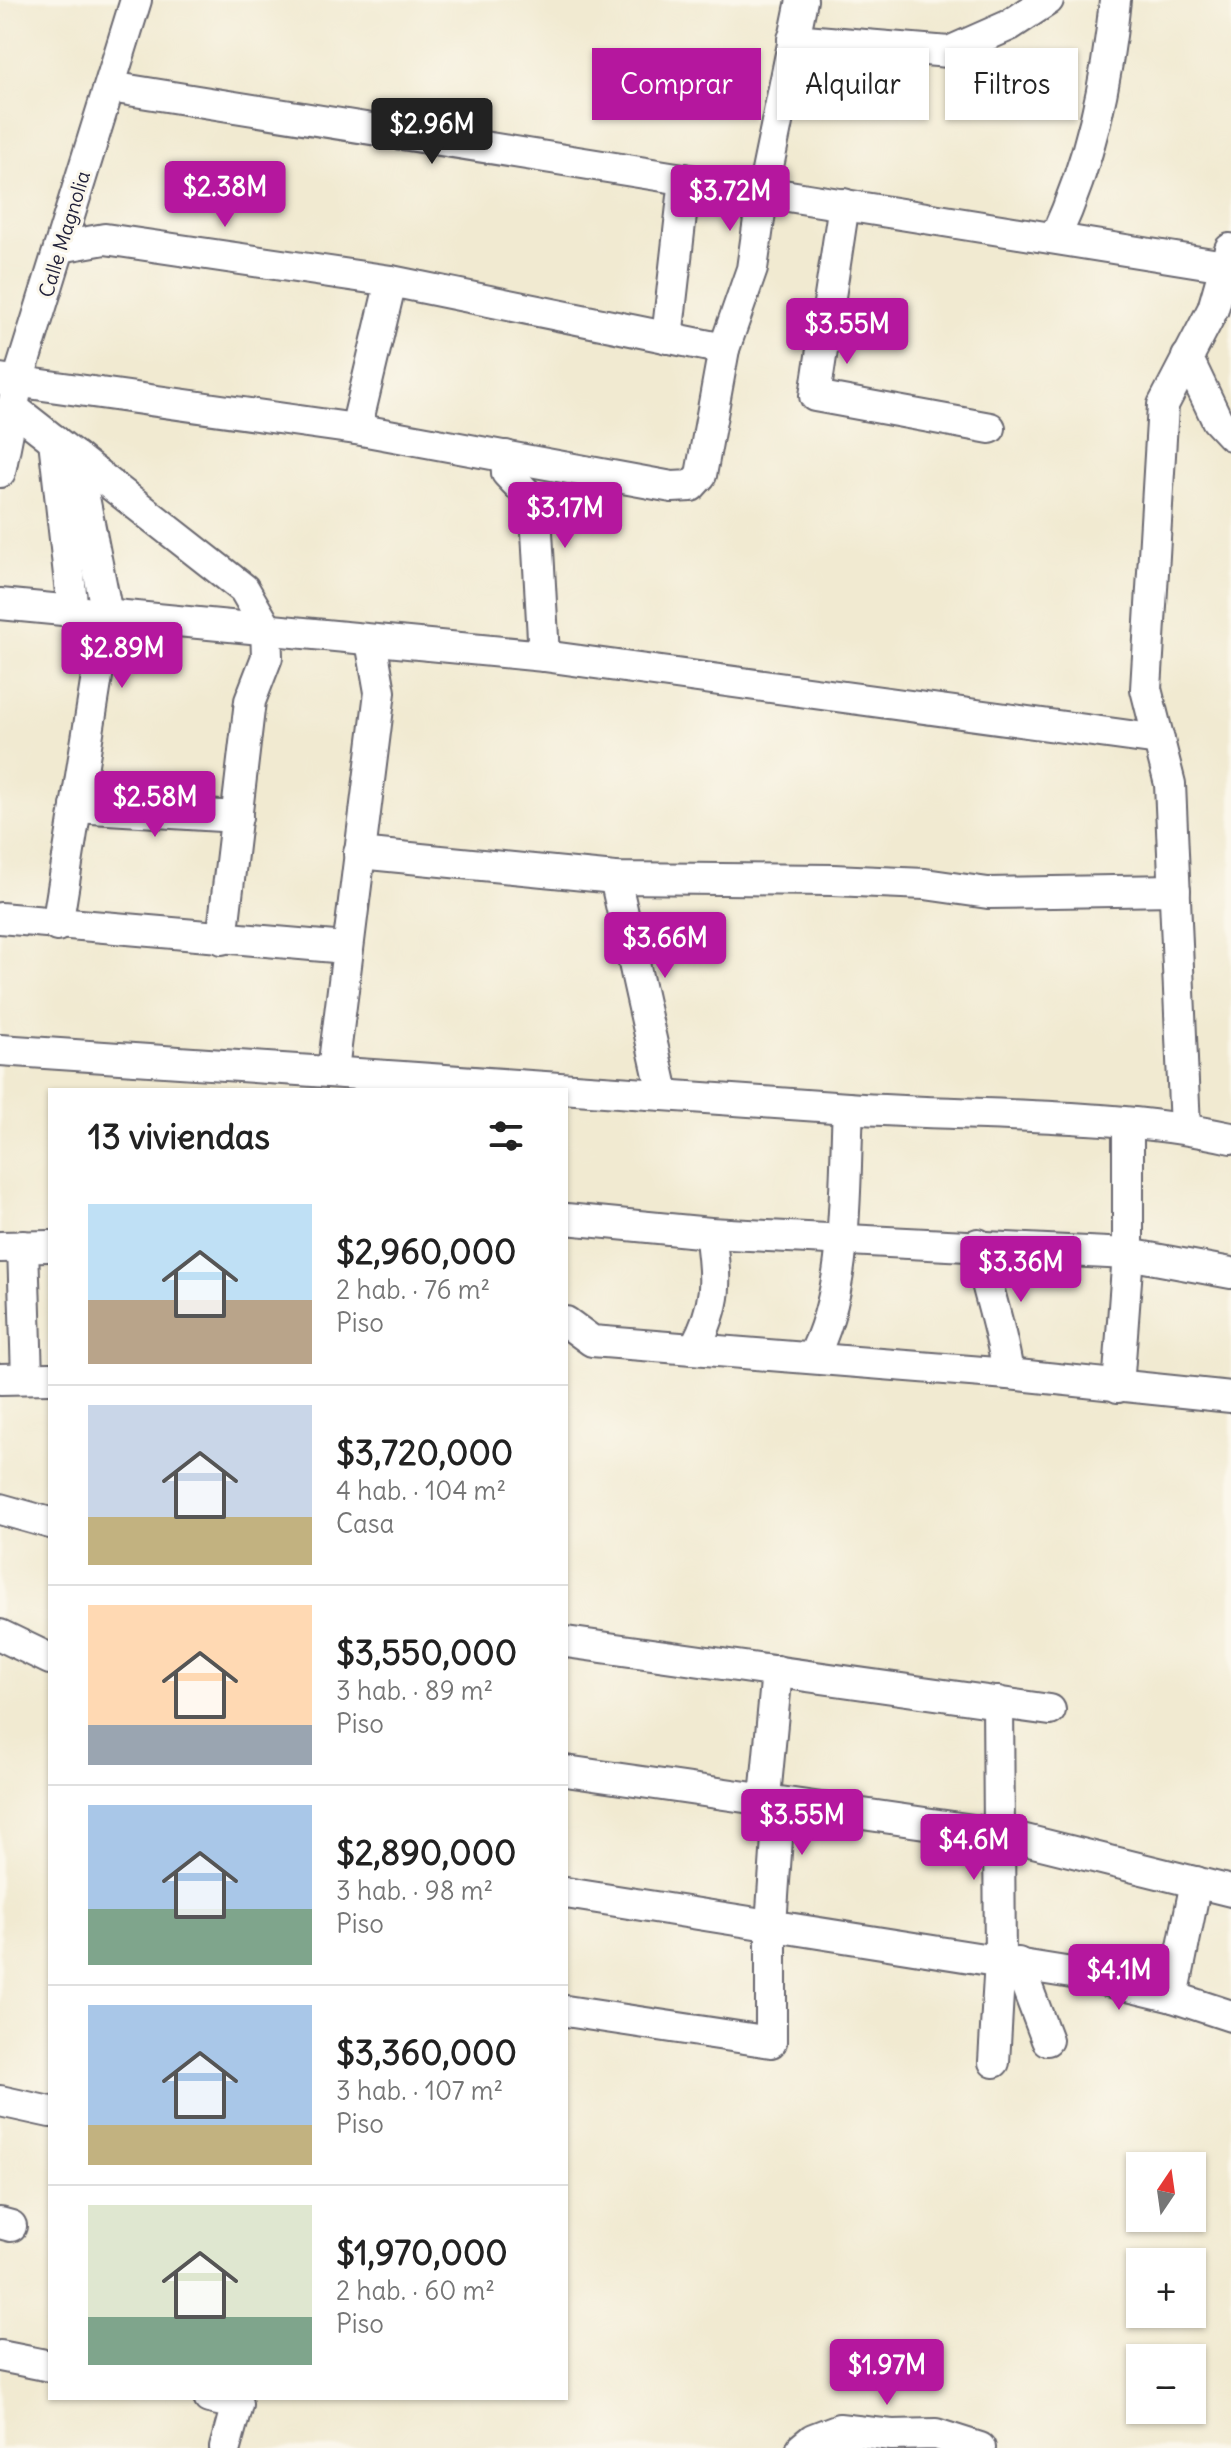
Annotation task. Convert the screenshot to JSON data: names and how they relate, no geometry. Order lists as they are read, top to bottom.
{
  "streets": {
    "street": ["Calle Magnolia"]
  },
  "north": "top",
  "page": {
    "chip": ["Comprar", "Alquilar", "Filtros"],
    "price": [
      "$2.96M",
      "$2.38M",
      "$3.72M",
      "$3.55M",
      "$3.17M",
      "$2.89M",
      "$2.58M",
      "$3.66M",
      "$3.36M",
      "$3.55M",
      "$4.6M",
      "$4.1M",
      "$1.97M"
    ],
    "heading": "13 viviendas",
    "list": [
      {
        "name": "$2,960,000",
        "note": "2 hab. · 76 m² · Piso"
      },
      {
        "name": "$3,720,000",
        "note": "4 hab. · 104 m² · Casa"
      },
      {
        "name": "$3,550,000",
        "note": "3 hab. · 89 m² · Piso"
      },
      {
        "name": "$2,890,000",
        "note": "3 hab. · 98 m² · Piso"
      },
      {
        "name": "$3,360,000",
        "note": "3 hab. · 107 m² · Piso"
      },
      {
        "name": "$1,970,000",
        "note": "2 hab. · 60 m² · Piso"
      }
    ],
    "map_buttons": ["+", "−"]
  }
}
